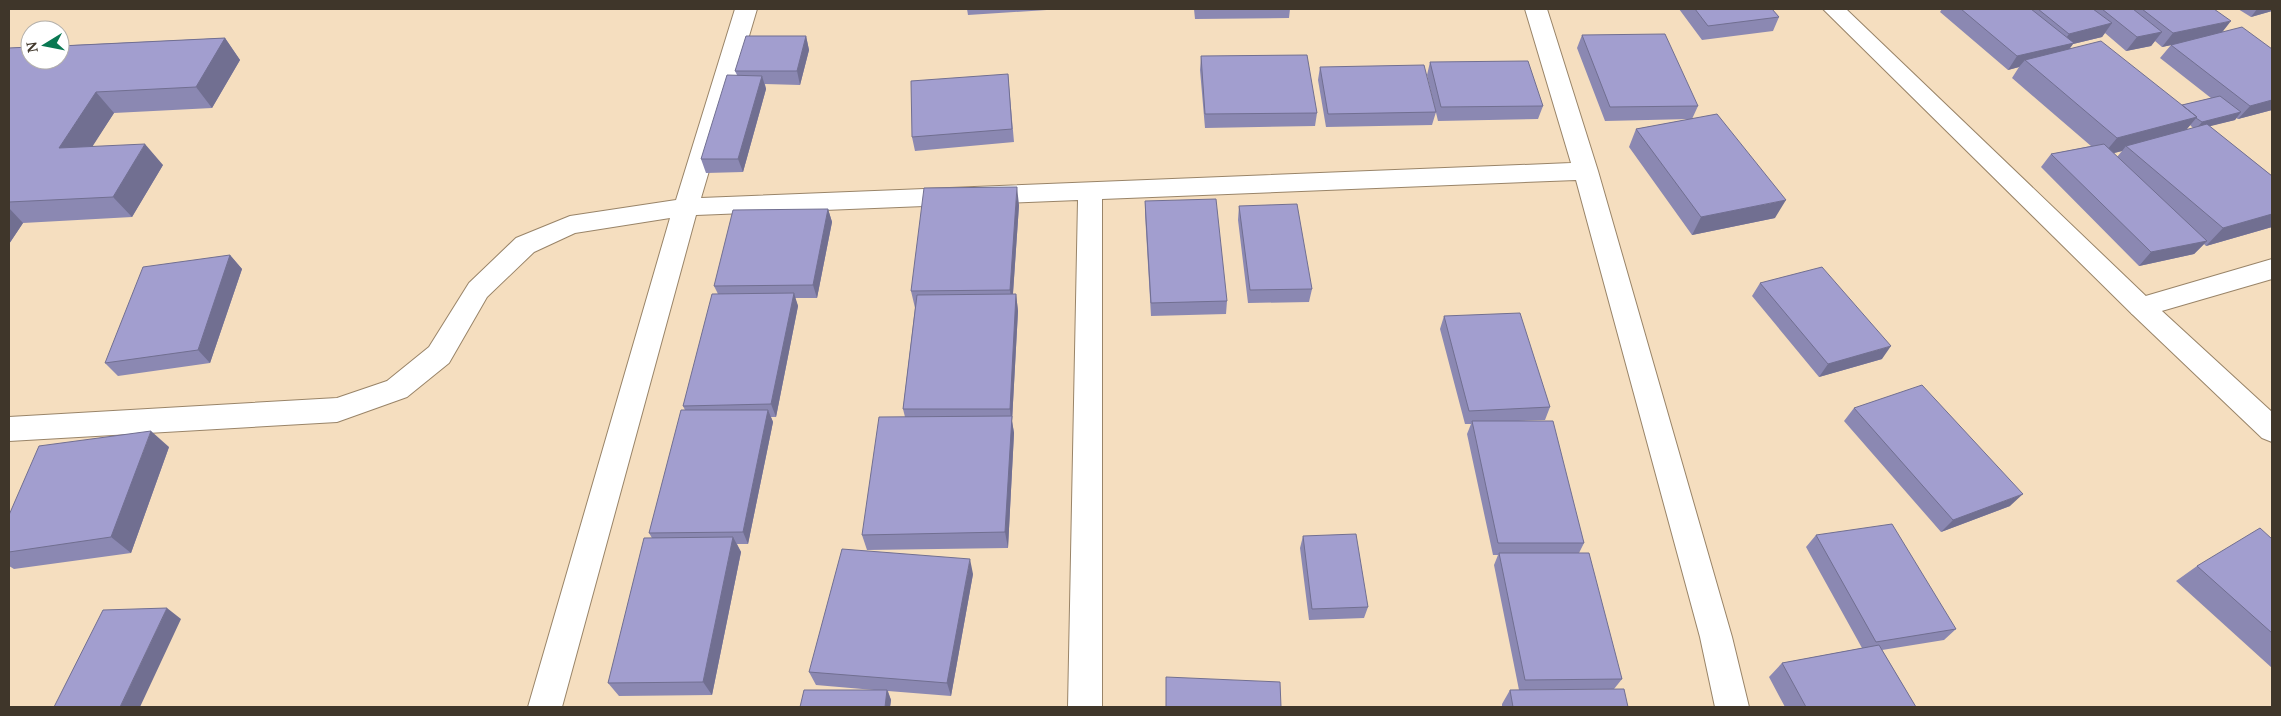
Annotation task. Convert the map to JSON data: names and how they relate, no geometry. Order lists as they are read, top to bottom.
{
  "north": "left"
}
